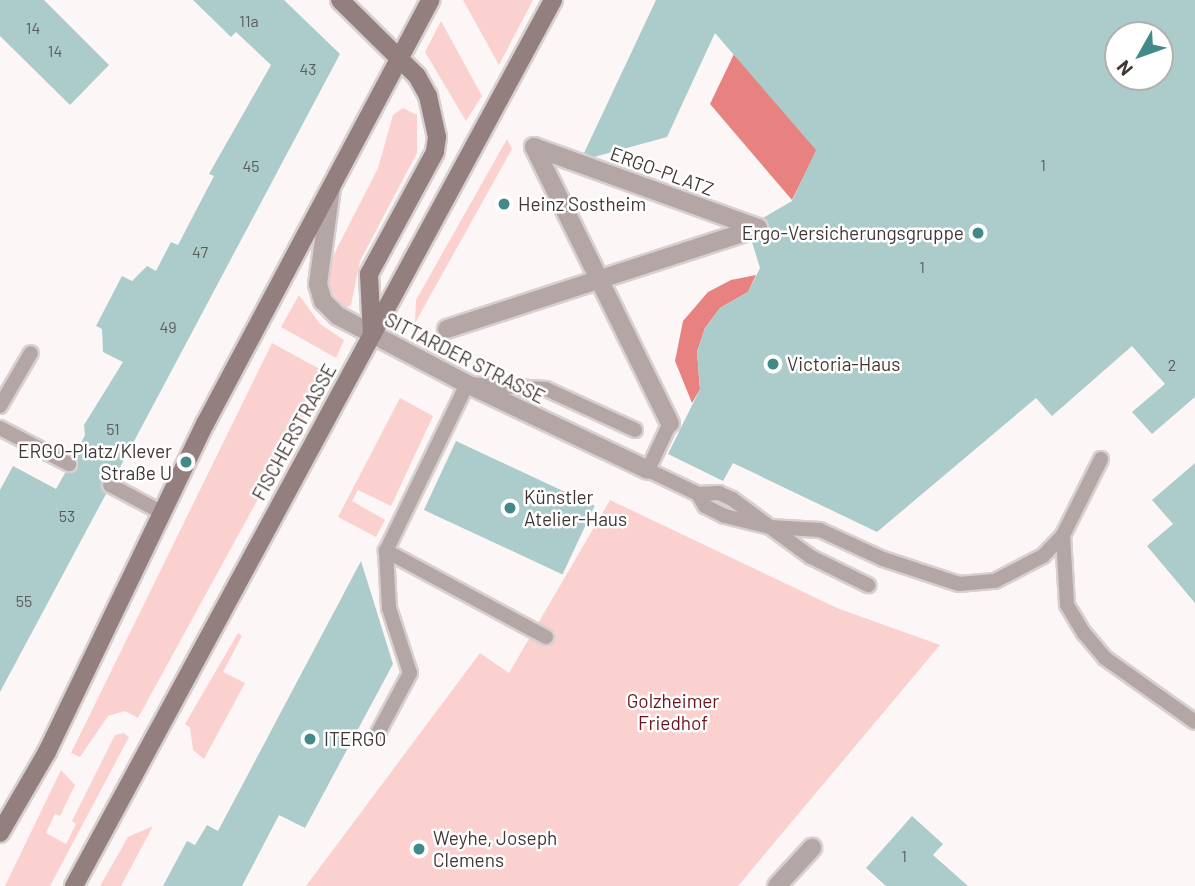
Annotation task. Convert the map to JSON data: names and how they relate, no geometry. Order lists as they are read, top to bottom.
{
  "streets": {
    "main road": ["FISCHERSTRASSE"],
    "street": ["ERGO-PLATZ", "SITTARDER STRASSE"]
  },
  "crossings": [
    ["SITTARDER STRASSE", "FISCHERSTRASSE"]
  ],
  "parks": ["Golzheimer Friedhof"],
  "places": [
    "Heinz Sostheim",
    "Ergo-Versicherungsgruppe",
    "Victoria-Haus",
    "ERGO-Platz/Klever Straße U",
    "Künstler Atelier-Haus",
    "ITERGO",
    "Weyhe, Joseph Clemens"
  ],
  "house_numbers": [
    "11a",
    "14",
    "14",
    "43",
    "1",
    "45",
    "47",
    "1",
    "49",
    "2",
    "51",
    "53",
    "55",
    "1"
  ],
  "north": "bottom left"
}
